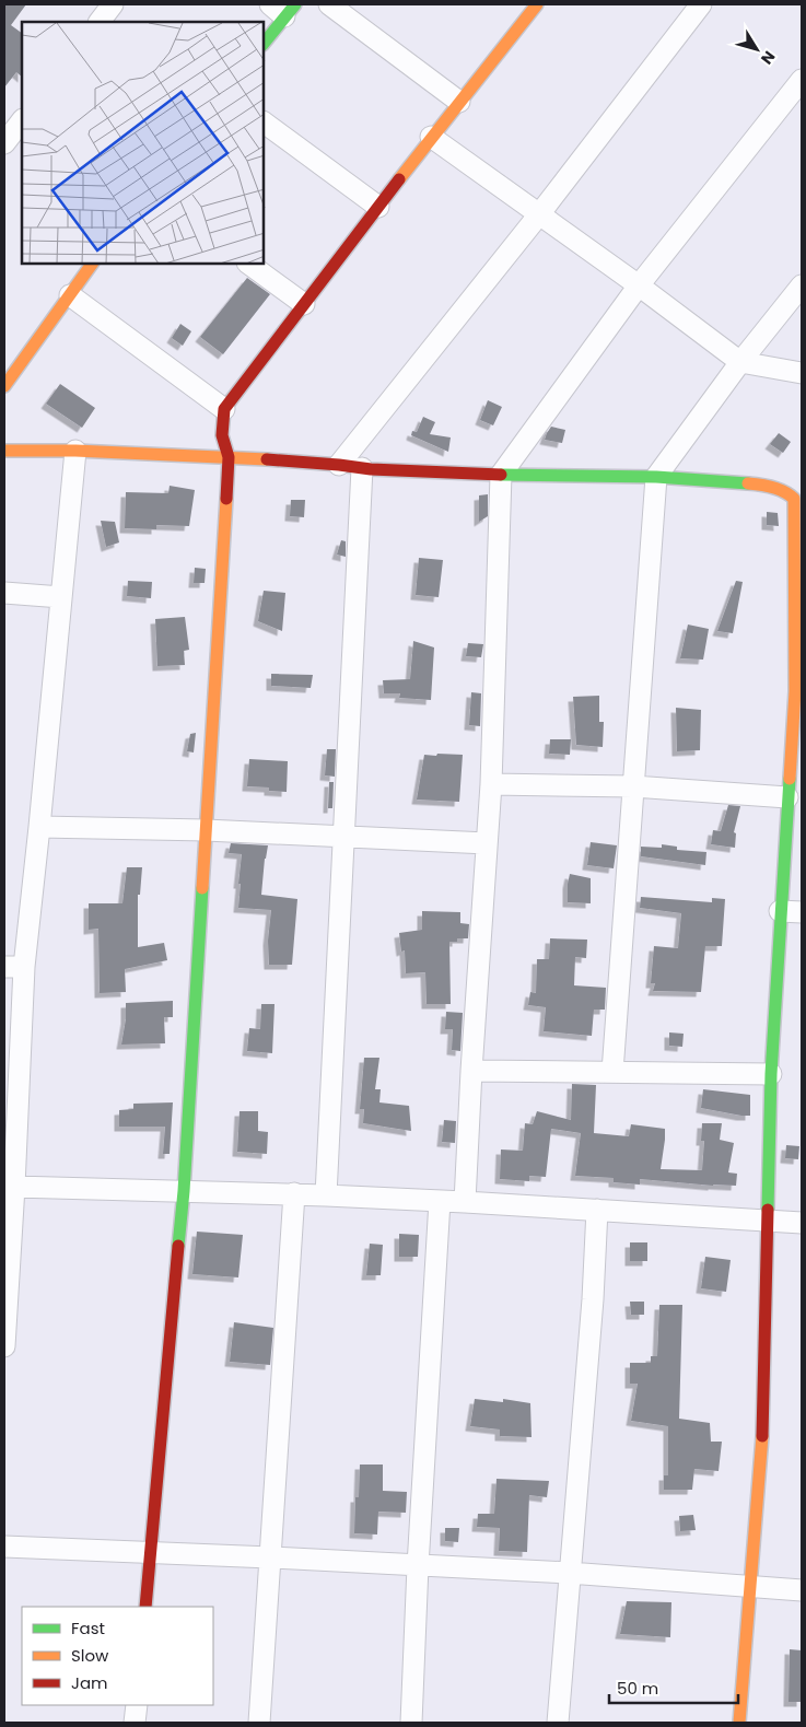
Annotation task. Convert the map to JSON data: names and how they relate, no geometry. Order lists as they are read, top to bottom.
{
  "legend": ["Fast", "Slow", "Jam"],
  "scale_bar": "50 m",
  "north": "bottom right"
}
